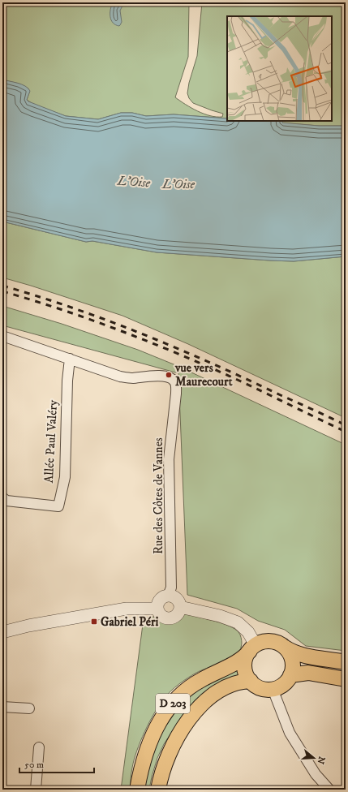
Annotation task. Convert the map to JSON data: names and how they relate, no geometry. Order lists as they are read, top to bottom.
{
  "streets": {
    "main road": ["D 203"],
    "street": ["Allée Paul Valéry", "Rue des Côtes de Vannes"]
  },
  "crossings": [
    ["Allée Paul Valéry", "Rue des Côtes de Vannes"]
  ],
  "water": ["L'Oise", "L’Oise"],
  "places": {
    "other": ["vue vers Maurecourt"],
    "transit": ["Gabriel Péri"]
  },
  "scale_bar": "50 m",
  "north": "right"
}
